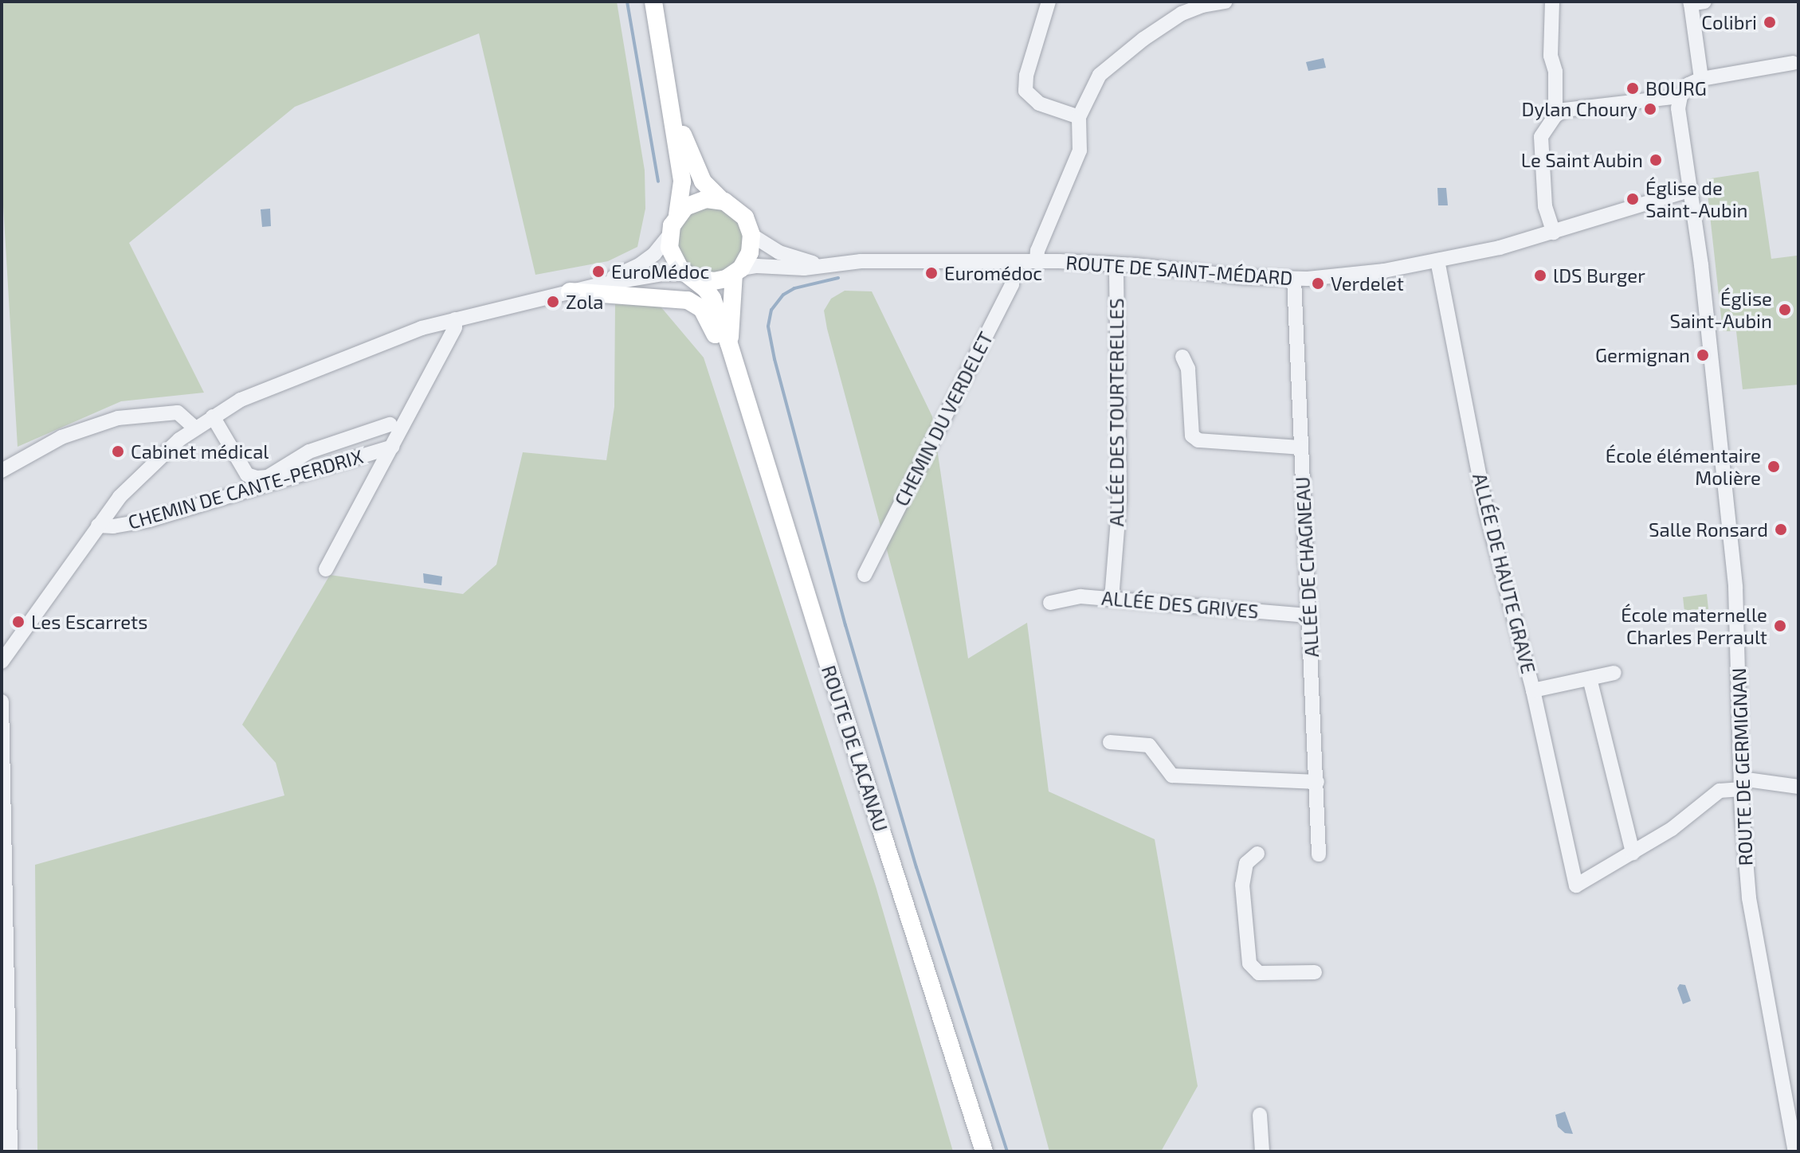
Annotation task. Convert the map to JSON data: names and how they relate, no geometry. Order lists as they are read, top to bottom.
{
  "streets": {
    "main road": ["ROUTE DE LACANAU"],
    "street": [
      "ROUTE DE SAINT-MÉDARD",
      "ALLÉE DES TOURTERELLES",
      "CHEMIN DU VERDELET",
      "CHEMIN DE CANTE-PERDRIX",
      "ALLÉE DE CHAGNEAU",
      "ALLÉE DE HAUTE GRAVE",
      "ALLÉE DES GRIVES",
      "ROUTE DE GERMIGNAN"
    ]
  },
  "crossings": [
    ["ROUTE DE SAINT-MÉDARD", "ALLÉE DES TOURTERELLES"],
    ["ROUTE DE SAINT-MÉDARD", "CHEMIN DU VERDELET"],
    ["ROUTE DE SAINT-MÉDARD", "ALLÉE DE CHAGNEAU"],
    ["ROUTE DE SAINT-MÉDARD", "ALLÉE DE HAUTE GRAVE"],
    ["ROUTE DE SAINT-MÉDARD", "ROUTE DE LACANAU"],
    ["ROUTE DE SAINT-MÉDARD", "ROUTE DE GERMIGNAN"],
    ["ALLÉE DES TOURTERELLES", "ALLÉE DES GRIVES"],
    ["ALLÉE DE CHAGNEAU", "ALLÉE DES GRIVES"]
  ],
  "places": [
    "Colibri",
    "BOURG",
    "Dylan Choury",
    "Le Saint Aubin",
    "Église de Saint-Aubin",
    "EuroMédoc",
    "Euromédoc",
    "lDS Burger",
    "Verdelet",
    "Zola",
    "Église Saint-Aubin",
    "Germignan",
    "Cabinet médical",
    "École élémentaire Molière",
    "Salle Ronsard",
    "Les Escarrets",
    "École maternelle Charles Perrault"
  ]
}
